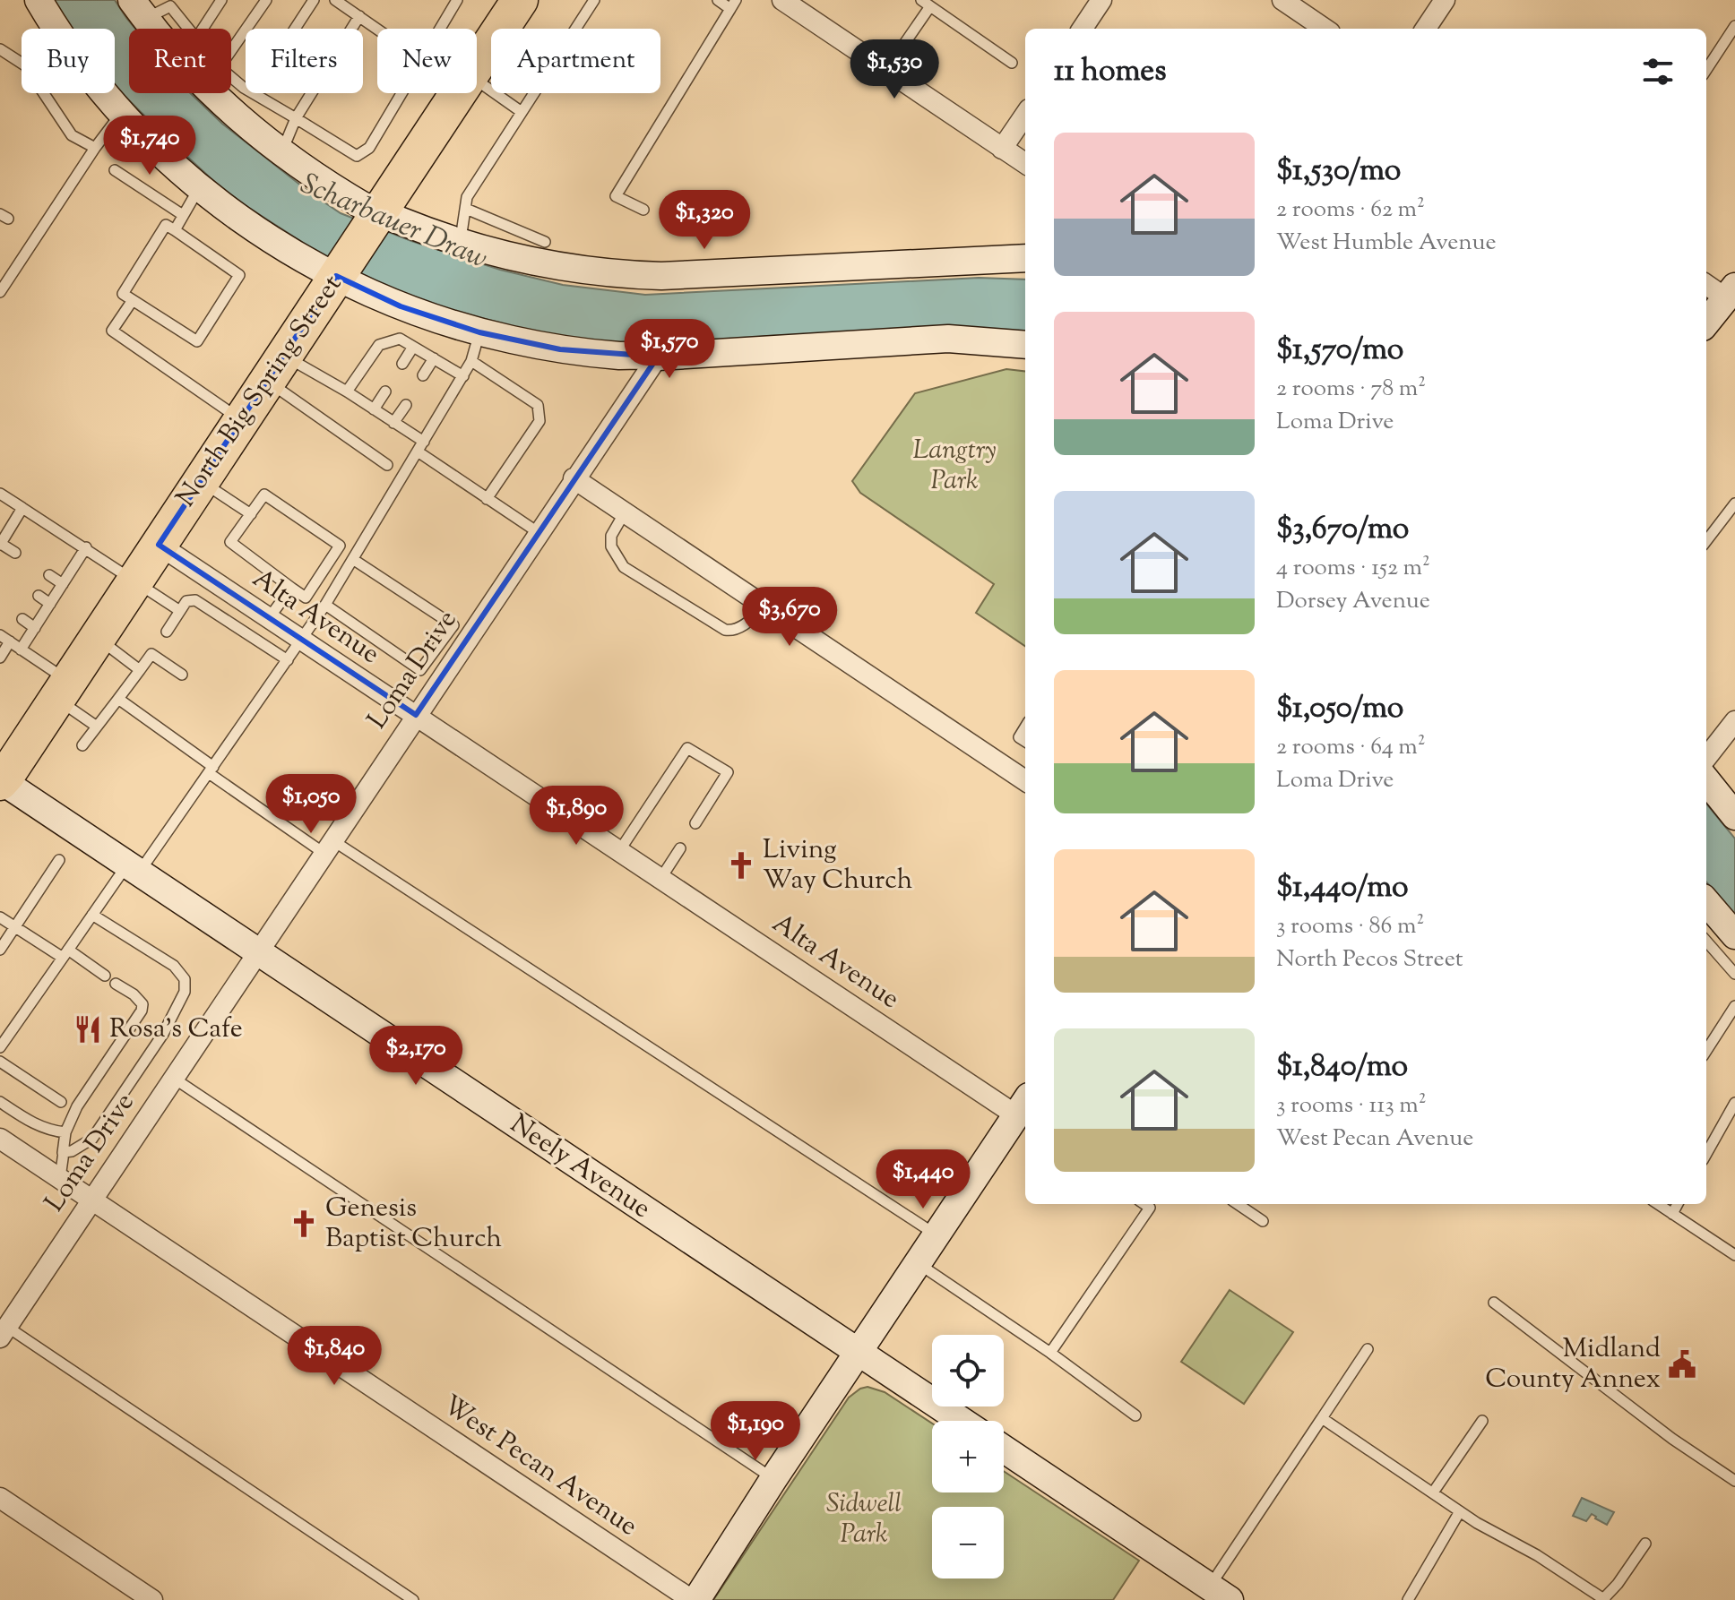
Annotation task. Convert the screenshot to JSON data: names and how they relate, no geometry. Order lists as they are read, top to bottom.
{
  "streets": {
    "highway": ["North Big Spring Street"],
    "main road": ["Neely Avenue"],
    "street": ["Alta Avenue", "Loma Drive", "West Pecan Avenue"]
  },
  "crossings": [
    ["North Big Spring Street", "Alta Avenue"],
    ["North Big Spring Street", "Neely Avenue"],
    ["Alta Avenue", "Loma Drive"],
    ["Loma Drive", "Neely Avenue"],
    ["Loma Drive", "West Pecan Avenue"]
  ],
  "water": ["Scharbauer Draw"],
  "parks": ["Langtry Park", "Sidwell Park"],
  "places": {
    "church": ["Living Way Church", "Genesis Baptist Church"],
    "restaurant": ["Rosa's Cafe"],
    "public building": ["Midland County Annex"]
  },
  "page": {
    "chip": [
      "Buy",
      "Rent",
      "Filters",
      "New",
      "Apartment"
    ],
    "heading": "11 homes",
    "price": [
      "$1,530",
      "$1,740",
      "$1,320",
      "$1,570",
      "$3,670",
      "$1,050",
      "$1,890",
      "$2,170",
      "$1,440",
      "$1,840",
      "$1,190"
    ],
    "list": [
      {
        "name": "$1,530/mo",
        "note": "2 rooms · 62 m² · West Humble Avenue"
      },
      {
        "name": "$1,570/mo",
        "note": "2 rooms · 78 m² · Loma Drive"
      },
      {
        "name": "$3,670/mo",
        "note": "4 rooms · 152 m² · Dorsey Avenue"
      },
      {
        "name": "$1,050/mo",
        "note": "2 rooms · 64 m² · Loma Drive"
      },
      {
        "name": "$1,440/mo",
        "note": "3 rooms · 86 m² · North Pecos Street"
      },
      {
        "name": "$1,840/mo",
        "note": "3 rooms · 113 m² · West Pecan Avenue"
      }
    ],
    "map_buttons": ["+", "−"]
  }
}
